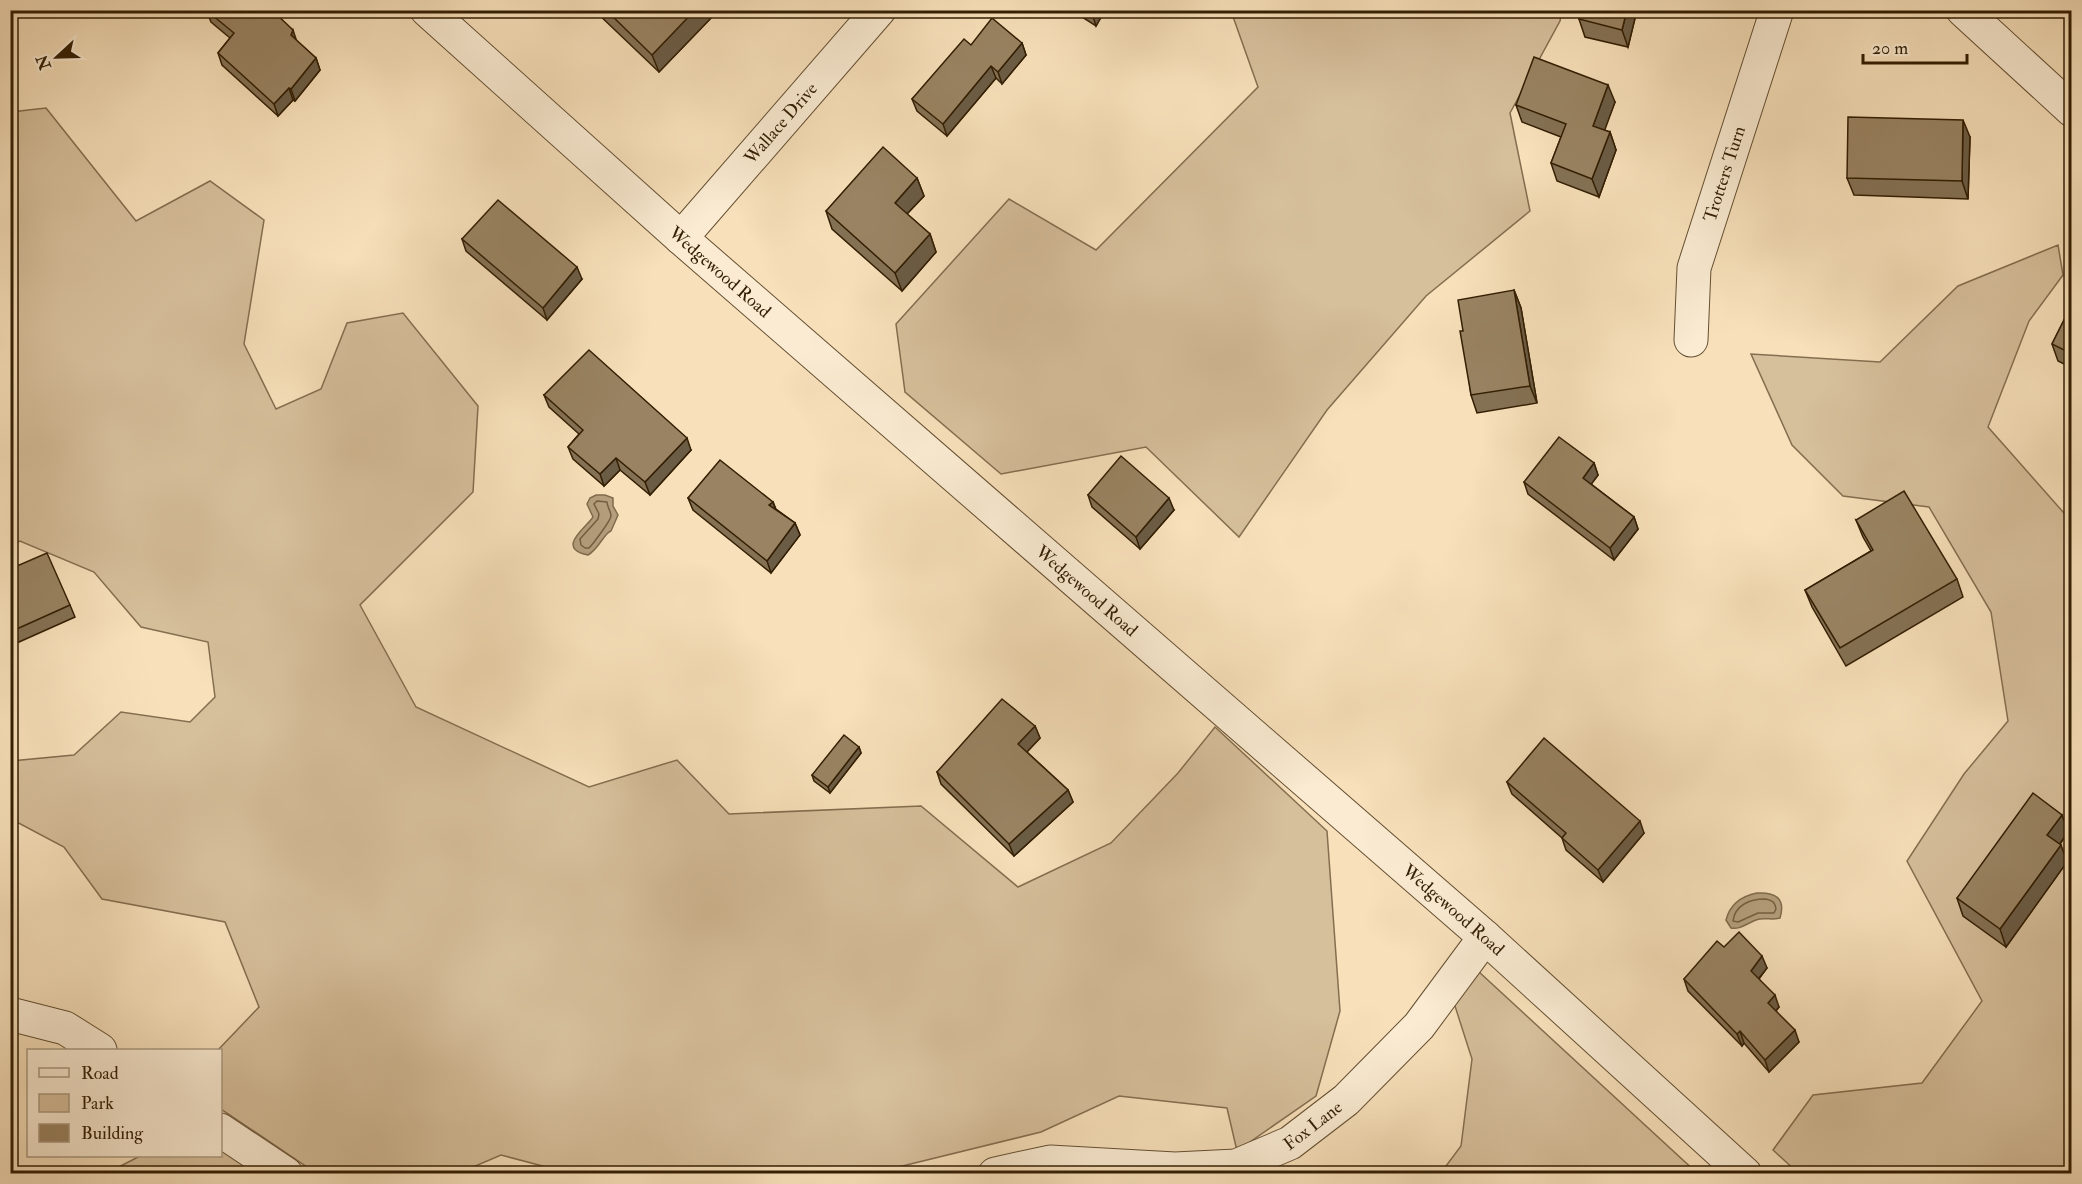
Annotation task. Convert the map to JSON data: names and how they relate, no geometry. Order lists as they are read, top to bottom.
{
  "streets": {
    "street": [
      "Wallace Drive",
      "Trotters Turn",
      "Wedgewood Road",
      "Fox Lane"
    ]
  },
  "crossings": [
    ["Wallace Drive", "Wedgewood Road"],
    ["Wedgewood Road", "Fox Lane"]
  ],
  "legend": ["Road", "Park", "Building"],
  "scale_bar": "20 m",
  "north": "left"
}
